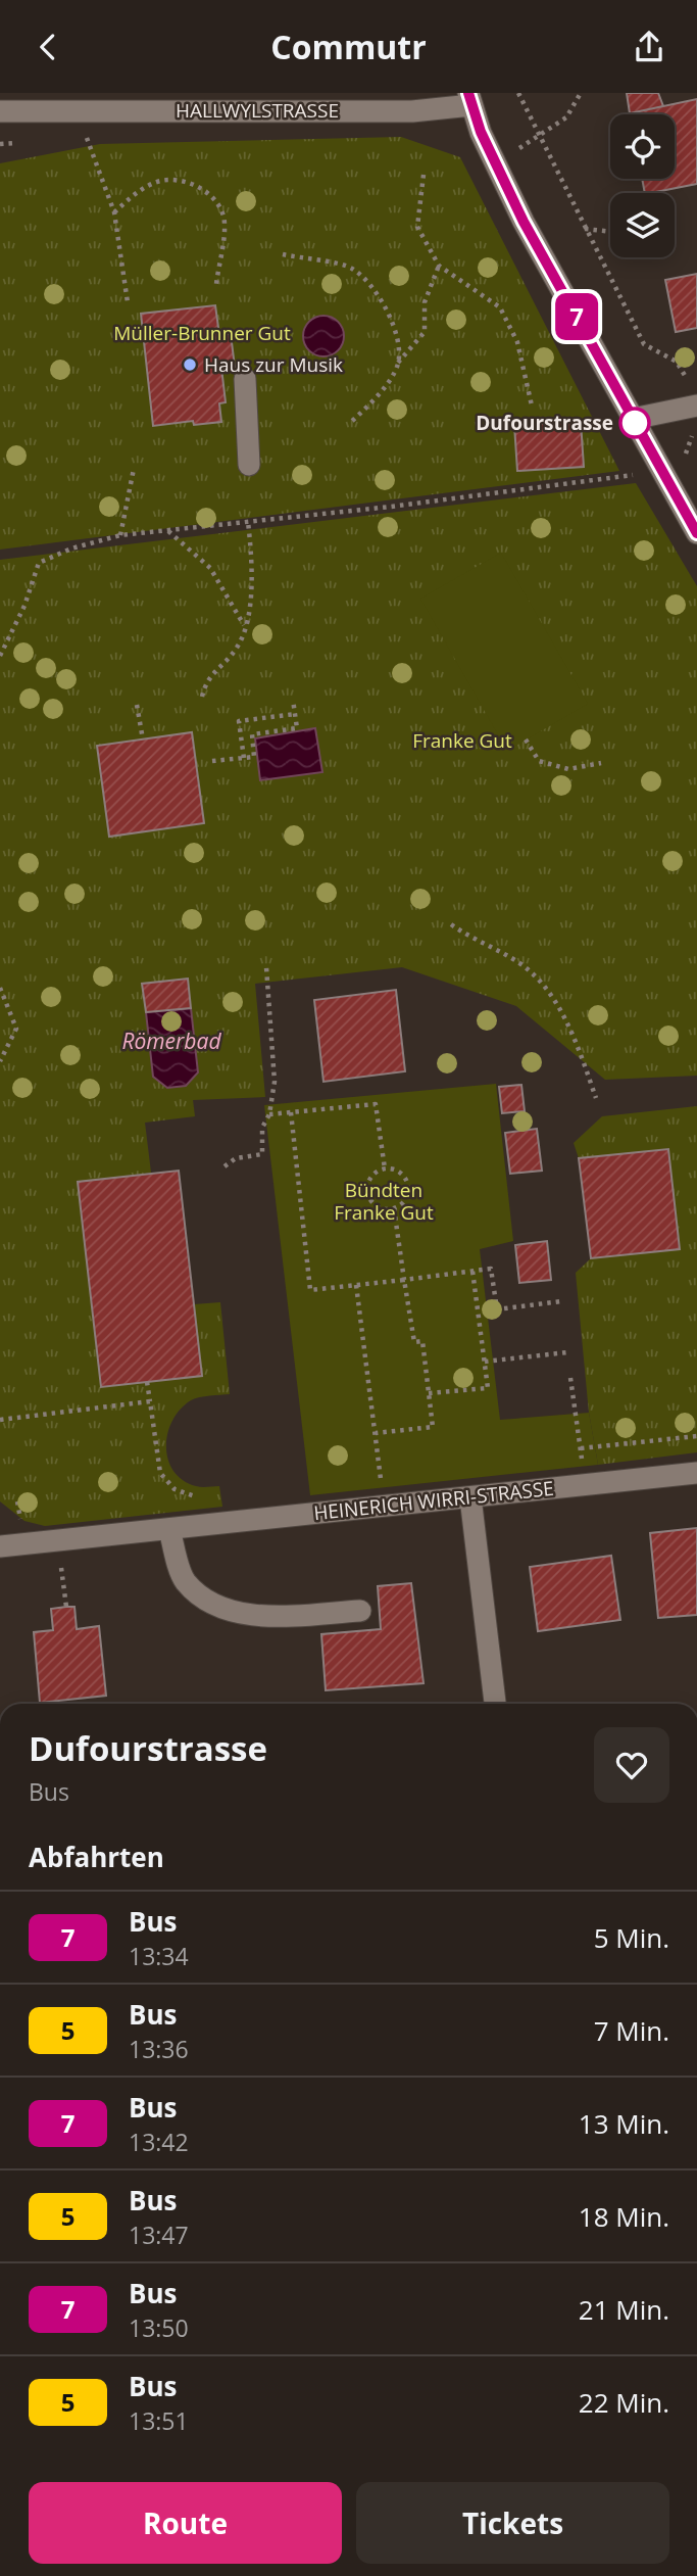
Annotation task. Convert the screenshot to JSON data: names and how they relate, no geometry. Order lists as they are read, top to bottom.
{
  "streets": {
    "street": ["HALLWYLSTRASSE", "HEINERICH WIRRI-STRASSE"]
  },
  "water": ["Römerbad"],
  "parks": ["Müller-Brunner Gut", "Franke Gut", "Bündten Franke Gut"],
  "places": ["Haus zur Musik", "Dufourstrasse"],
  "lines": ["bus line 7"],
  "page": {
    "header": "Commutr",
    "on_map": "7",
    "heading": [
      ["Dufourstrasse", "Bus"],
      "Abfahrten"
    ],
    "list": [
      {
        "mark": "7",
        "name": "Bus",
        "note": "13:34",
        "value": "5 Min."
      },
      {
        "mark": "5",
        "name": "Bus",
        "note": "13:36",
        "value": "7 Min."
      },
      {
        "mark": "7",
        "name": "Bus",
        "note": "13:42",
        "value": "13 Min."
      },
      {
        "mark": "5",
        "name": "Bus",
        "note": "13:47",
        "value": "18 Min."
      },
      {
        "mark": "7",
        "name": "Bus",
        "note": "13:50",
        "value": "21 Min."
      },
      {
        "mark": "5",
        "name": "Bus",
        "note": "13:51",
        "value": "22 Min."
      }
    ],
    "buttons": ["Route", "Tickets"]
  }
}
